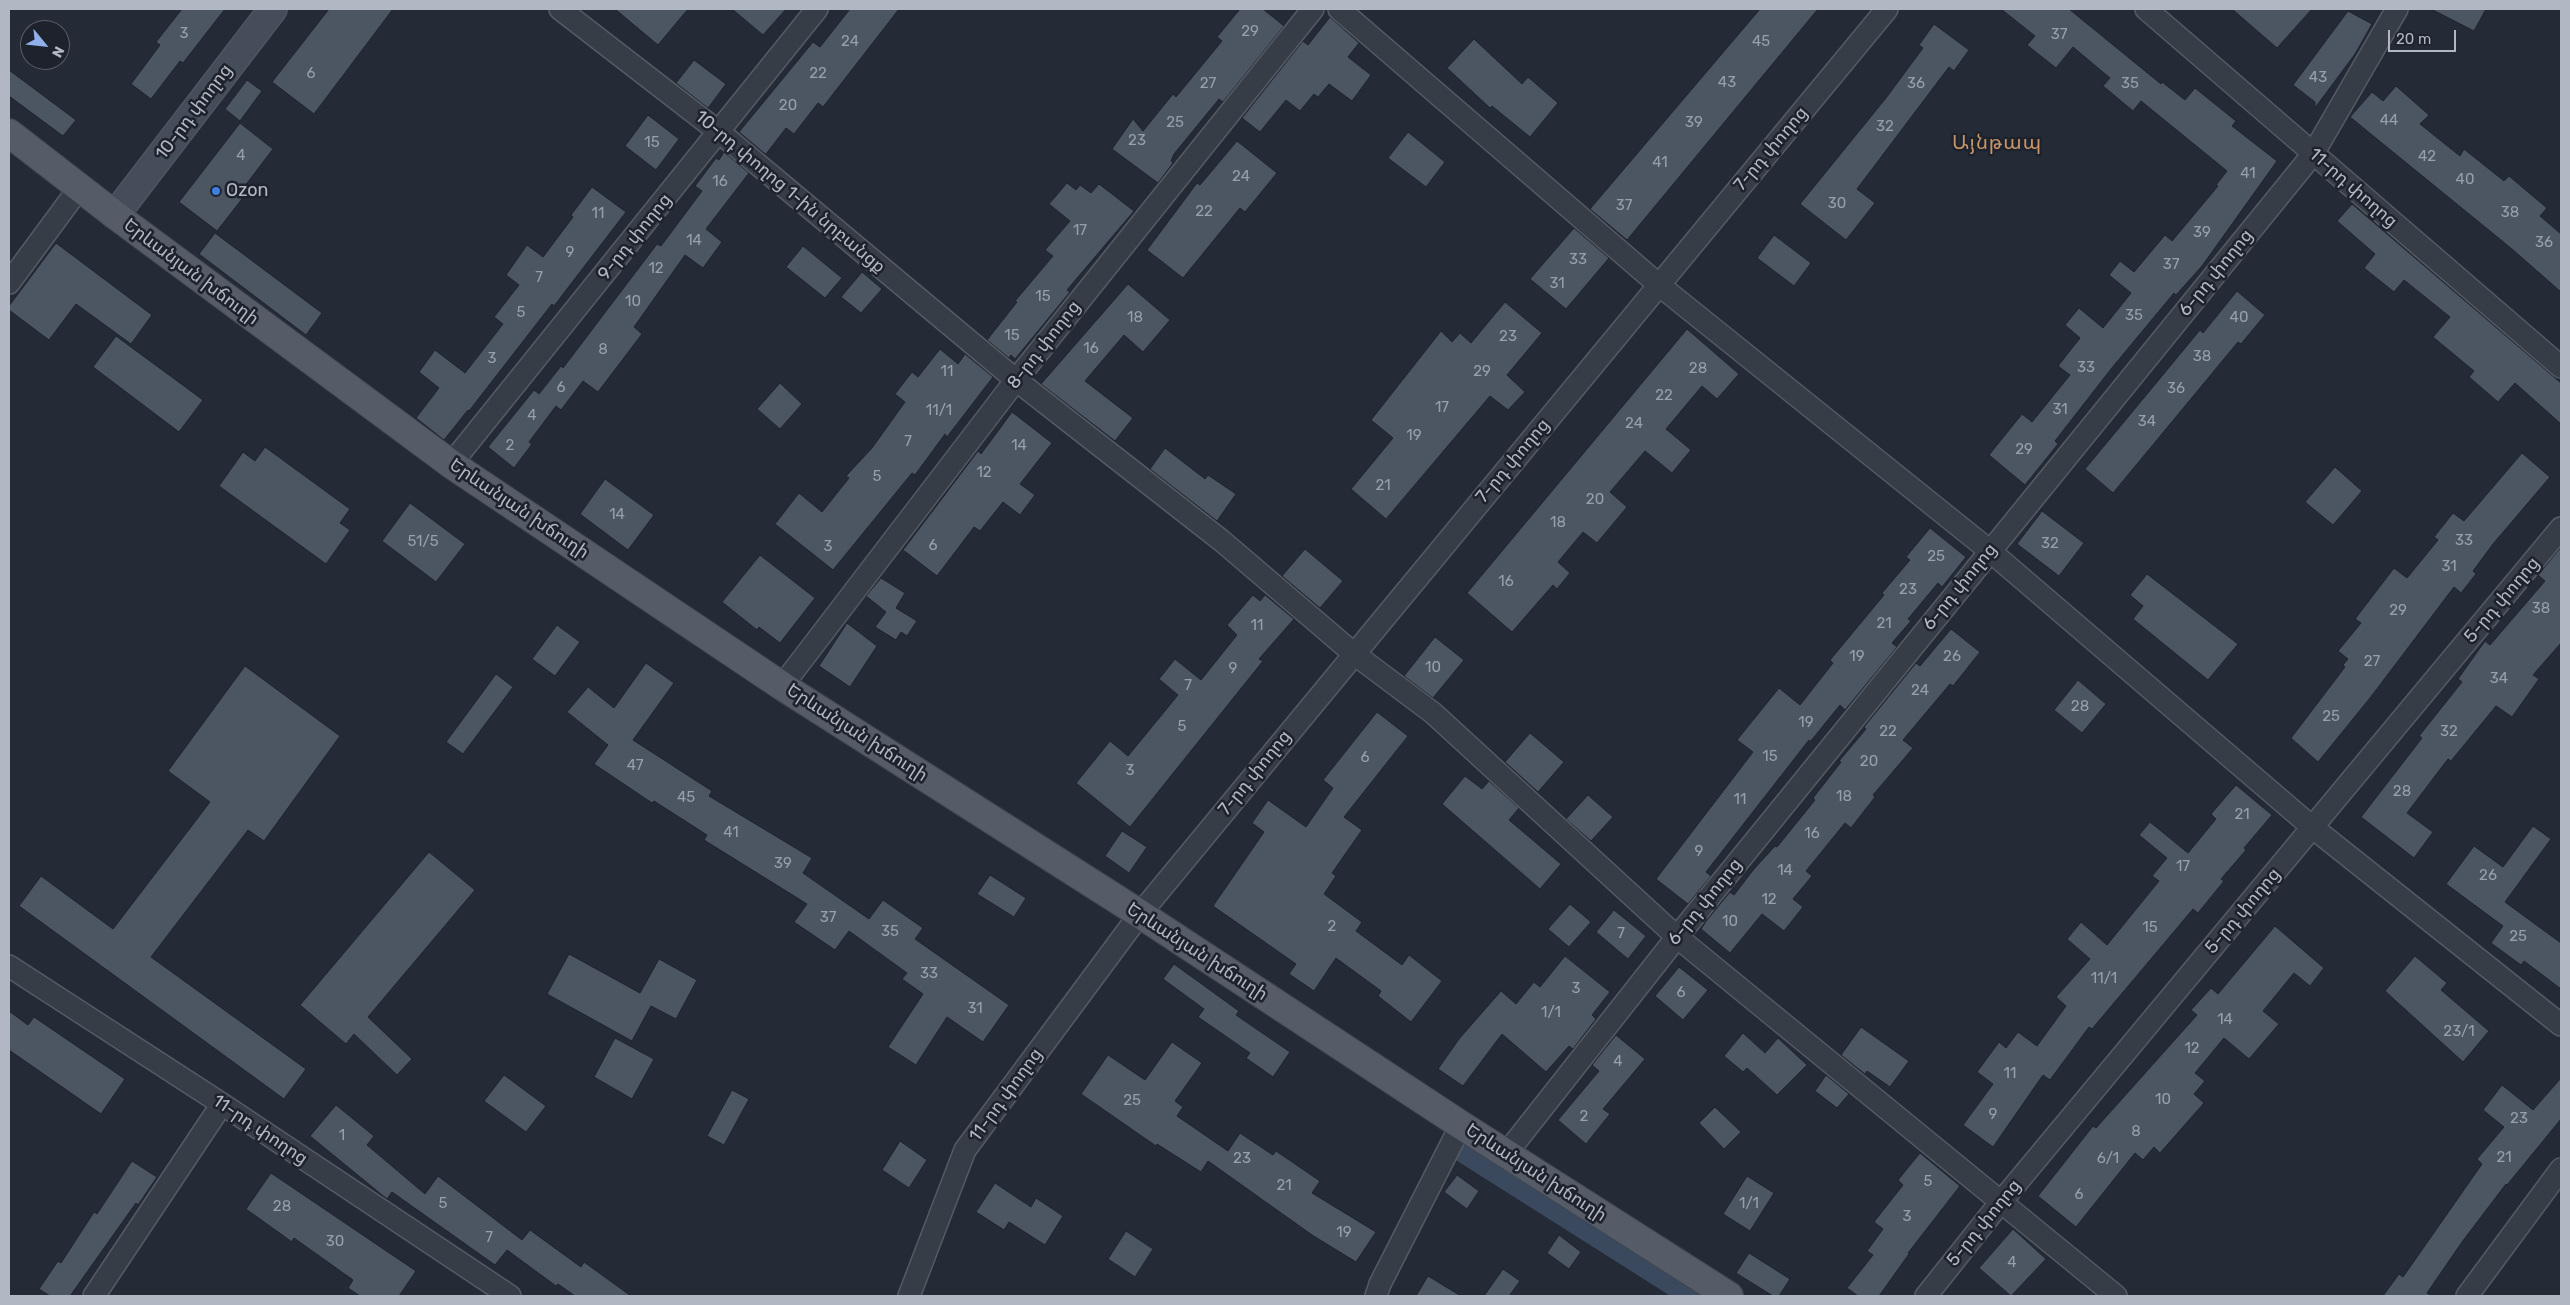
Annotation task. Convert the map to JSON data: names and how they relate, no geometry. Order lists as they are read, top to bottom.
{
  "streets": {
    "main road": ["Երևանյան խճուղի"],
    "street": [
      "10-րդ փողոց",
      "7-րդ փողոց",
      "11-րդ փողոց",
      "10-րդ փողոց 1-ին նրբանցք",
      "9-րդ փողոց",
      "6-րդ փողոց",
      "8-րդ փողոց",
      "5-րդ փողոց"
    ]
  },
  "crossings": [
    ["10-րդ փողոց", "Երևանյան խճուղի"],
    ["7-րդ փողոց", "11-րդ փողոց"],
    ["7-րդ փողոց", "10-րդ փողոց 1-ին նրբանցք"],
    ["7-րդ փողոց", "Երևանյան խճուղի"],
    ["11-րդ փողոց", "Երևանյան խճուղի"],
    ["11-րդ փողոց", "6-րդ փողոց"],
    ["10-րդ փողոց 1-ին նրբանցք", "9-րդ փողոց"],
    ["10-րդ փողոց 1-ին նրբանցք", "6-րդ փողոց"],
    ["10-րդ փողոց 1-ին նրբանցք", "8-րդ փողոց"],
    ["10-րդ փողոց 1-ին նրբանցք", "5-րդ փողոց"],
    ["9-րդ փողոց", "Երևանյան խճուղի"],
    ["Երևանյան խճուղի", "6-րդ փողոց"],
    ["Երևանյան խճուղի", "8-րդ փողոց"]
  ],
  "districts": ["Այնթապ"],
  "places": ["Ozon"],
  "house_numbers": [
    "29",
    "3",
    "37",
    "24",
    "45",
    "6",
    "22",
    "43",
    "43",
    "27",
    "36",
    "35",
    "20",
    "44",
    "25",
    "39",
    "32",
    "23",
    "15",
    "4",
    "42",
    "41",
    "41",
    "24",
    "40",
    "16",
    "30",
    "37",
    "22",
    "38",
    "11",
    "17",
    "39",
    "14",
    "36",
    "9",
    "33",
    "37",
    "12",
    "7",
    "31",
    "15",
    "10",
    "5",
    "35",
    "18",
    "40",
    "15",
    "23",
    "16",
    "8",
    "38",
    "3",
    "33",
    "28",
    "11",
    "29",
    "6",
    "36",
    "22",
    "17",
    "31",
    "11/1",
    "4",
    "34",
    "24",
    "19",
    "7",
    "2",
    "14",
    "29",
    "12",
    "5",
    "21",
    "20",
    "14",
    "18",
    "33",
    "51/5",
    "32",
    "6",
    "3",
    "25",
    "31",
    "16",
    "23",
    "38",
    "29",
    "21",
    "11",
    "19",
    "26",
    "27",
    "10",
    "9",
    "34",
    "7",
    "24",
    "28",
    "25",
    "19",
    "5",
    "22",
    "32",
    "15",
    "6",
    "20",
    "47",
    "3",
    "28",
    "18",
    "45",
    "11",
    "21",
    "41",
    "16",
    "9",
    "39",
    "17",
    "14",
    "26",
    "12",
    "37",
    "10",
    "2",
    "15",
    "35",
    "7",
    "25",
    "33",
    "11/1",
    "3",
    "6",
    "31",
    "1/1",
    "14",
    "23/1",
    "12",
    "4",
    "11",
    "10",
    "25",
    "9",
    "2",
    "23",
    "8",
    "1",
    "21",
    "23",
    "6/1",
    "5",
    "21",
    "6",
    "5",
    "1/1",
    "28",
    "3",
    "19",
    "7",
    "30",
    "4"
  ],
  "scale_bar": "20 m",
  "north": "bottom right"
}
